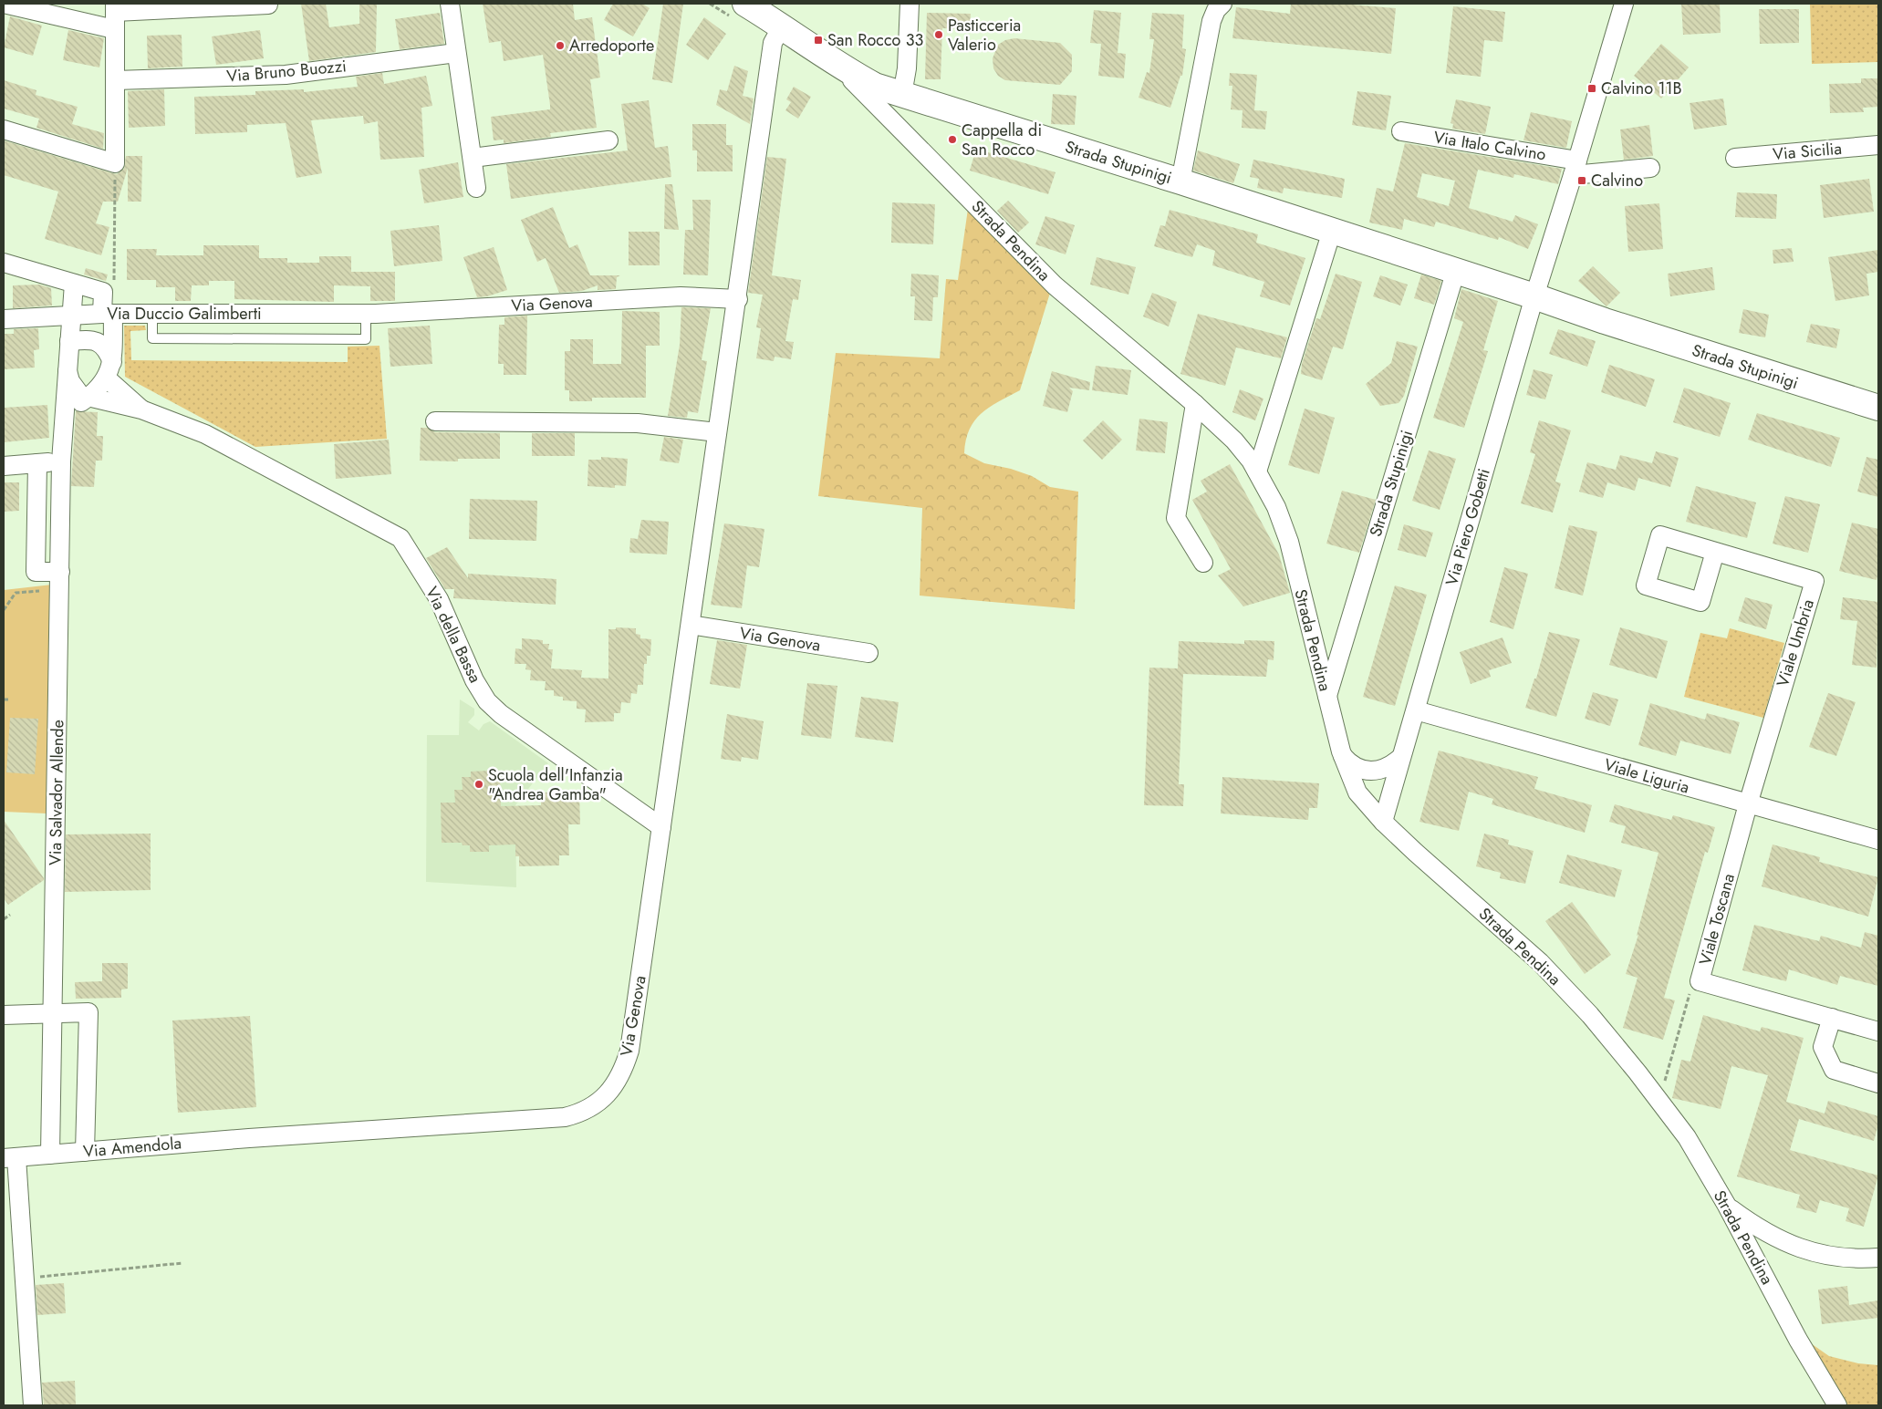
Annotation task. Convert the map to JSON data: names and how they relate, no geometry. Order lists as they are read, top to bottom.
{
  "streets": {
    "street": [
      "Via Bruno Buozzi",
      "Via Italo Calvino",
      "Via Sicilia",
      "Strada Stupinigi",
      "Strada Pendina",
      "Via Genova",
      "Via Duccio Galimberti",
      "Via Piero Gobetti",
      "Via della Bassa",
      "Viale Umbria",
      "Viale Liguria",
      "Via Salvador Allende",
      "Viale Toscana",
      "Via Amendola"
    ]
  },
  "crossings": [
    ["Strada Stupinigi", "Strada Pendina"],
    ["Strada Stupinigi", "Via Genova"],
    ["Strada Stupinigi", "Via Piero Gobetti"],
    ["Strada Pendina", "Via Piero Gobetti"],
    ["Via Genova", "Via Duccio Galimberti"],
    ["Via Genova", "Via della Bassa"],
    ["Via Genova", "Via Amendola"],
    ["Via Duccio Galimberti", "Via Salvador Allende"],
    ["Via Piero Gobetti", "Viale Liguria"],
    ["Via della Bassa", "Via Salvador Allende"],
    ["Viale Umbria", "Viale Liguria"],
    ["Viale Umbria", "Viale Toscana"],
    ["Viale Liguria", "Viale Toscana"],
    ["Via Salvador Allende", "Via Amendola"]
  ],
  "places": {
    "other": [
      "Pasticceria Valerio",
      "Arredoporte",
      "Cappella di San Rocco",
      "Scuola dell'Infanzia \"Andrea Gamba\""
    ],
    "transit": ["San Rocco 33", "Calvino 11B", "Calvino"]
  }
}
